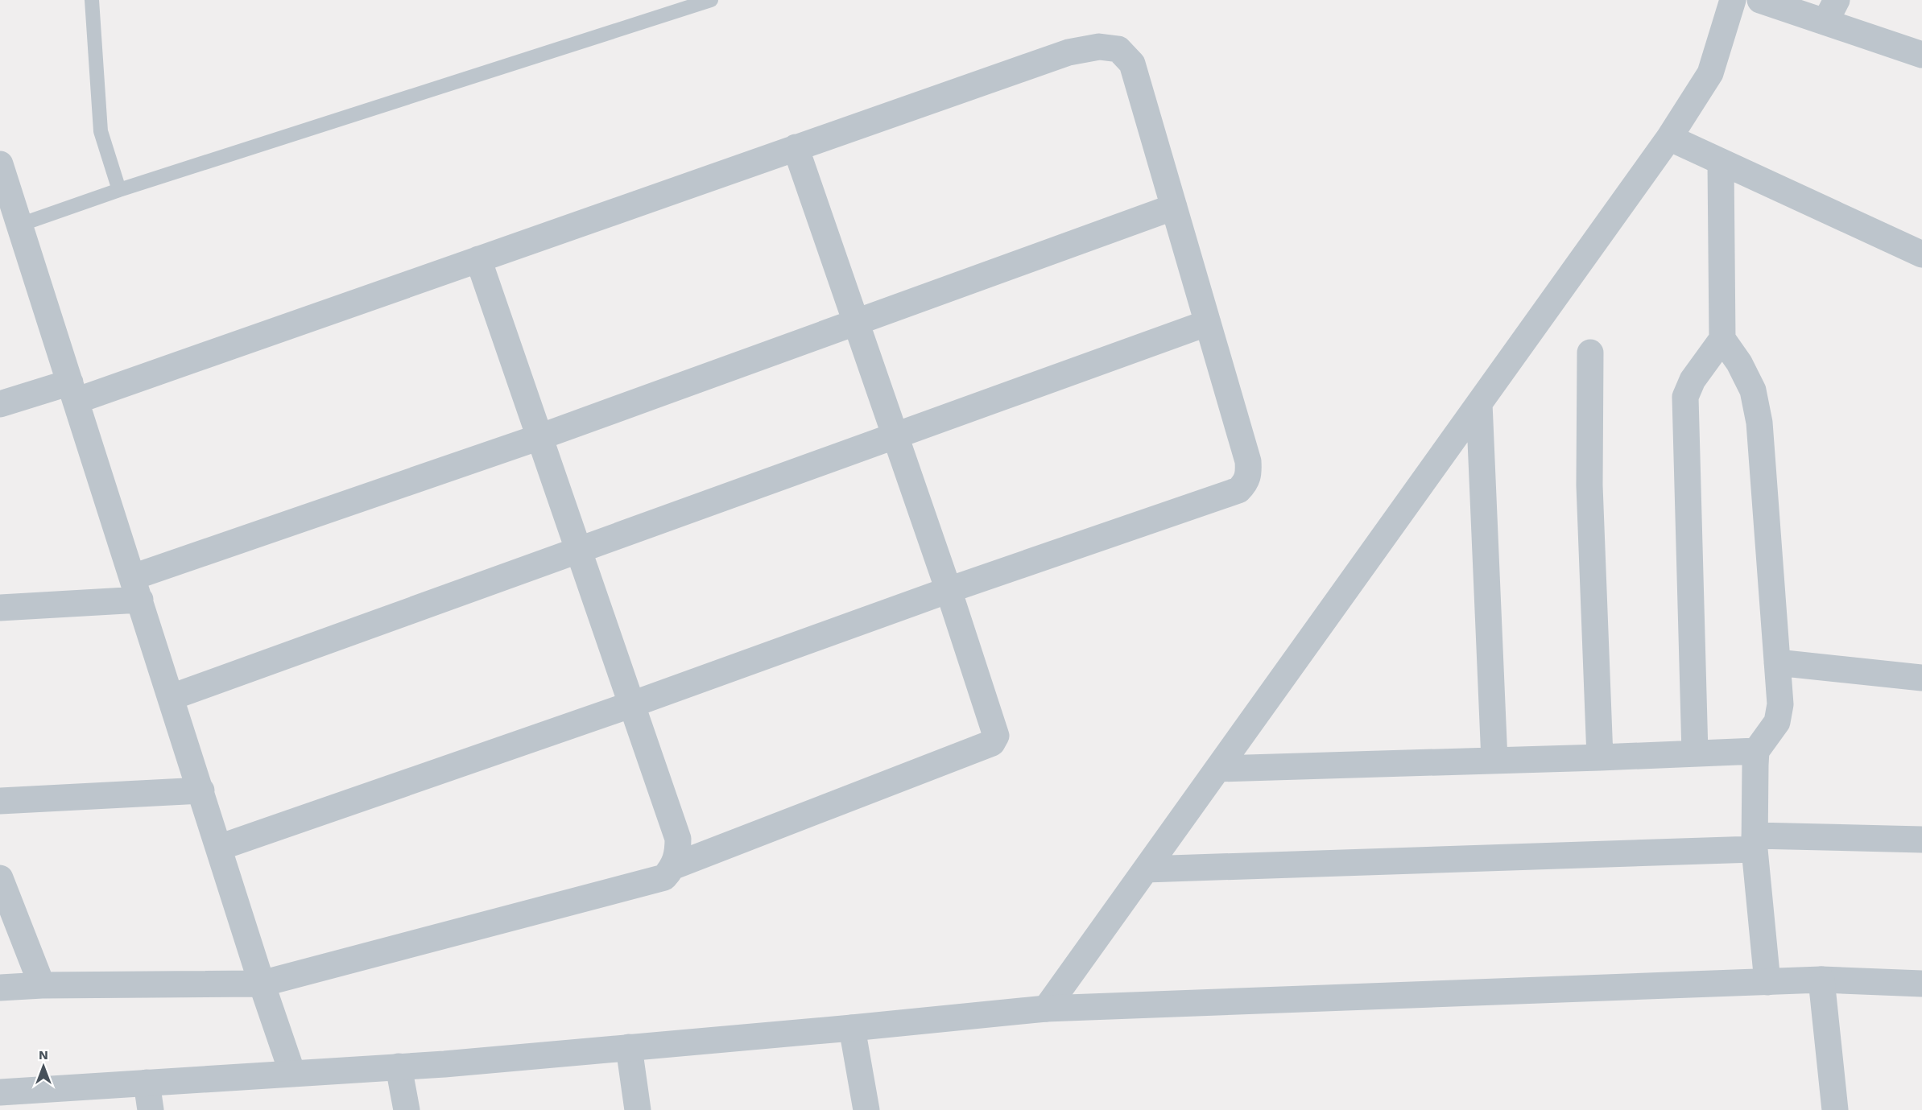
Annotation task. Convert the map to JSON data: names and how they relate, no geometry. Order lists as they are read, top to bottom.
{
  "north": "top"
}
